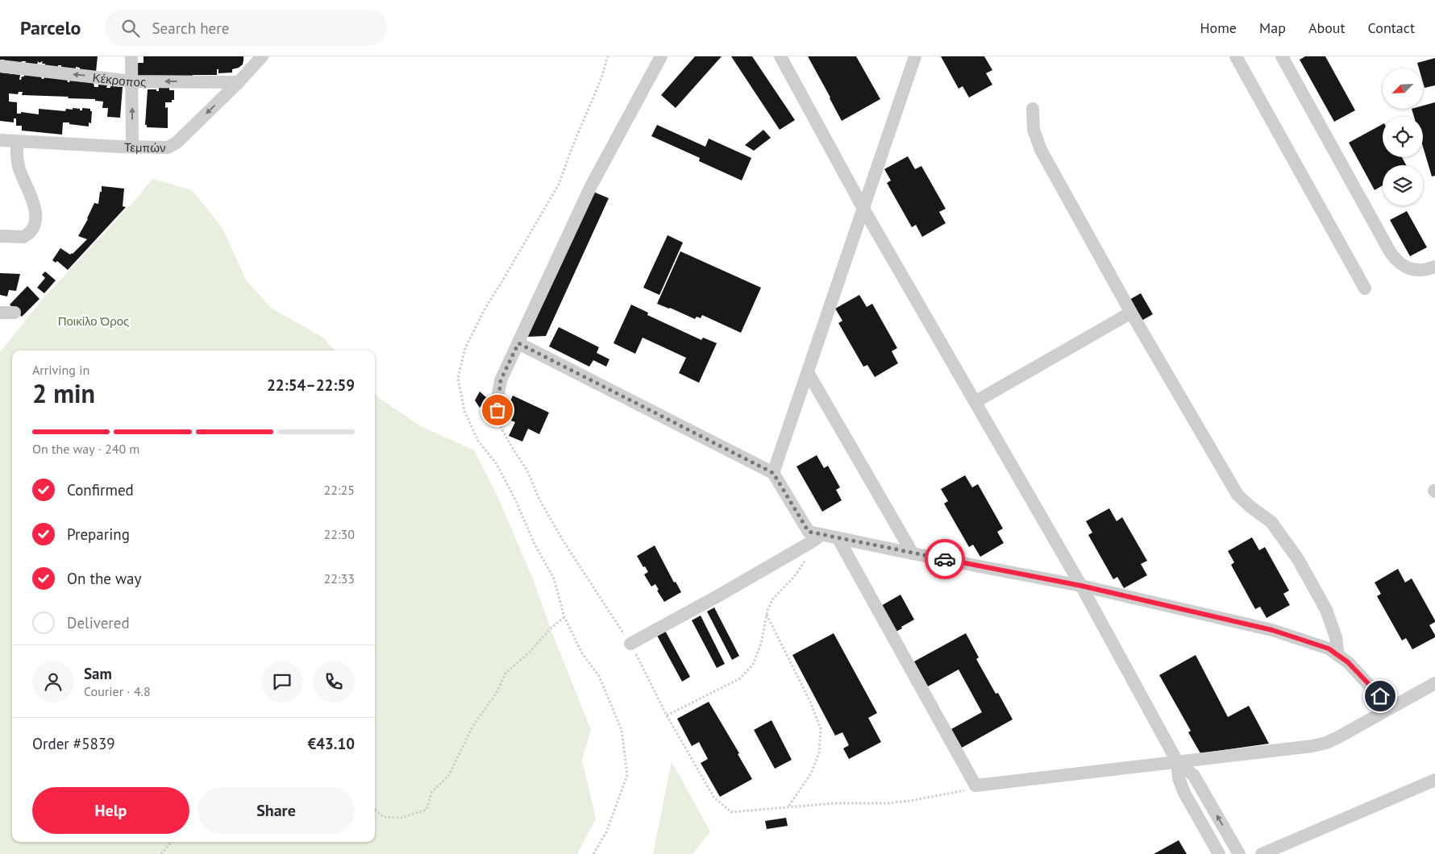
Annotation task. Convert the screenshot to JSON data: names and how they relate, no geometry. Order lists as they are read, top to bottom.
{
  "streets": {
    "street": ["Κέκροπος", "Τεμπών"]
  },
  "crossings": [
    ["Κέκροπος", "Τεμπών"]
  ],
  "one_way": ["Κέκροπος", "Τεμπών"],
  "parks": ["Ποικίλο Όρος"],
  "north": "bottom left",
  "page": {
    "header": "Parcelo",
    "search": "Search here",
    "nav": [
      "Home",
      "Map",
      "About",
      "Contact"
    ],
    "heading": ["2 min", "Arriving in", "22:54–22:59"],
    "panel": [
      "Sam",
      "Courier · 4.8",
      "Order #5839",
      "€43.10"
    ],
    "bar": "On the way · 240 m",
    "list": [
      ["Confirmed", "22:25"],
      ["Preparing", "22:30"],
      ["On the way", "22:33"],
      "Delivered"
    ],
    "buttons": ["Help", "Share"]
  }
}
